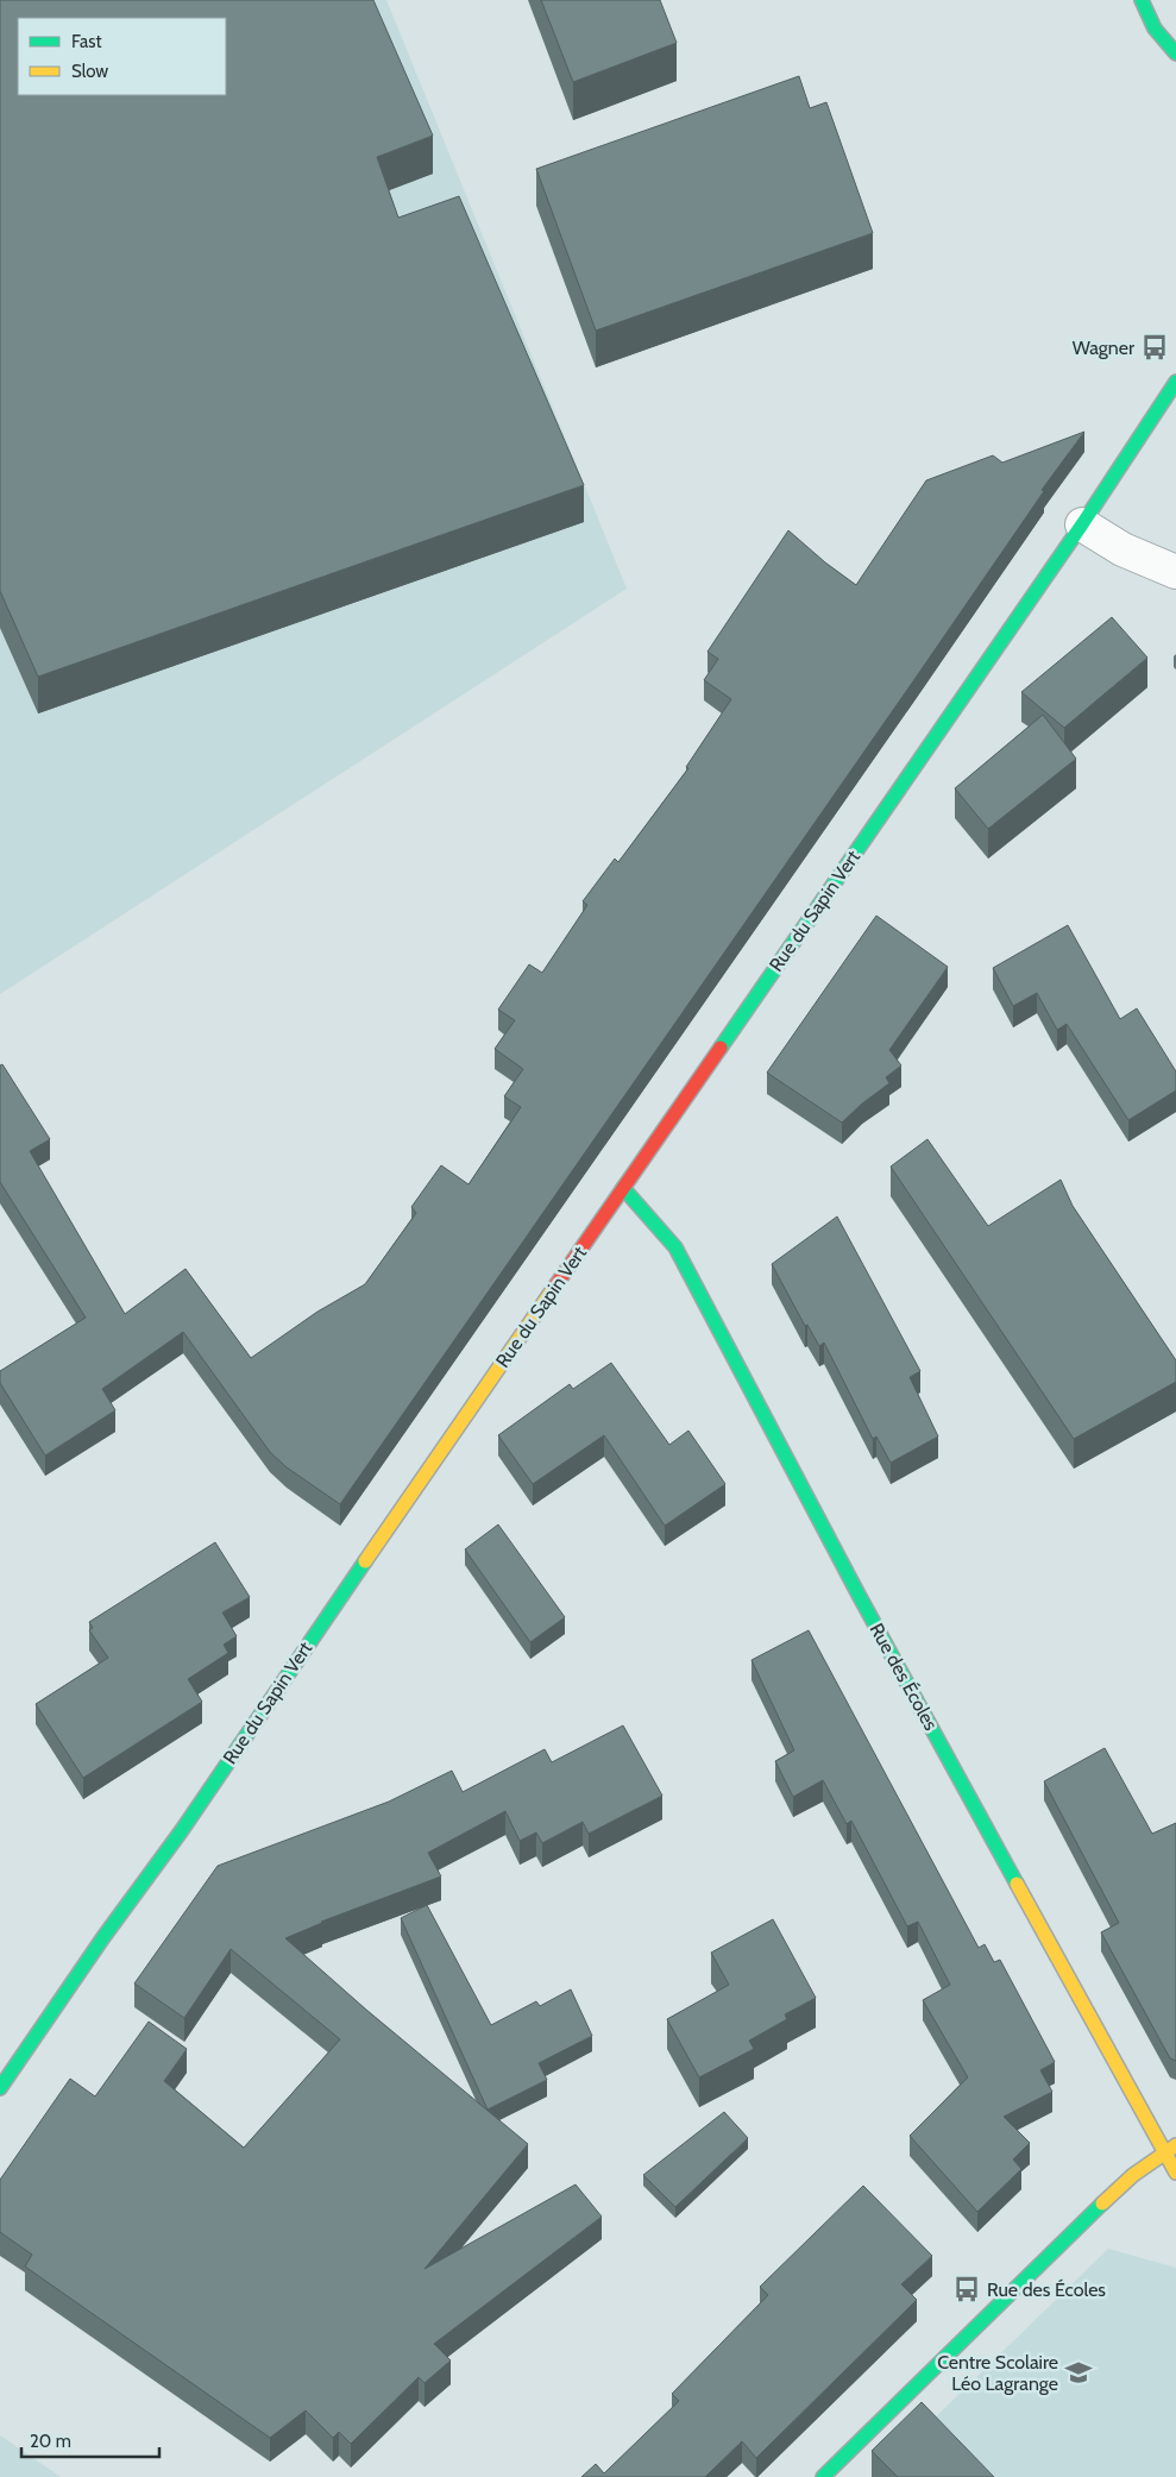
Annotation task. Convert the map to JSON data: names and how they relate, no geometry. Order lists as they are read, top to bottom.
{
  "streets": {
    "street": ["Rue du Sapin Vert", "Rue des Écoles"]
  },
  "crossings": [
    ["Rue du Sapin Vert", "Rue des Écoles"]
  ],
  "places": {
    "bus stop": ["Wagner", "Rue des Écoles"],
    "school or university": ["Centre Scolaire Léo Lagrange"]
  },
  "legend": ["Fast", "Slow"],
  "scale_bar": "20 m"
}
